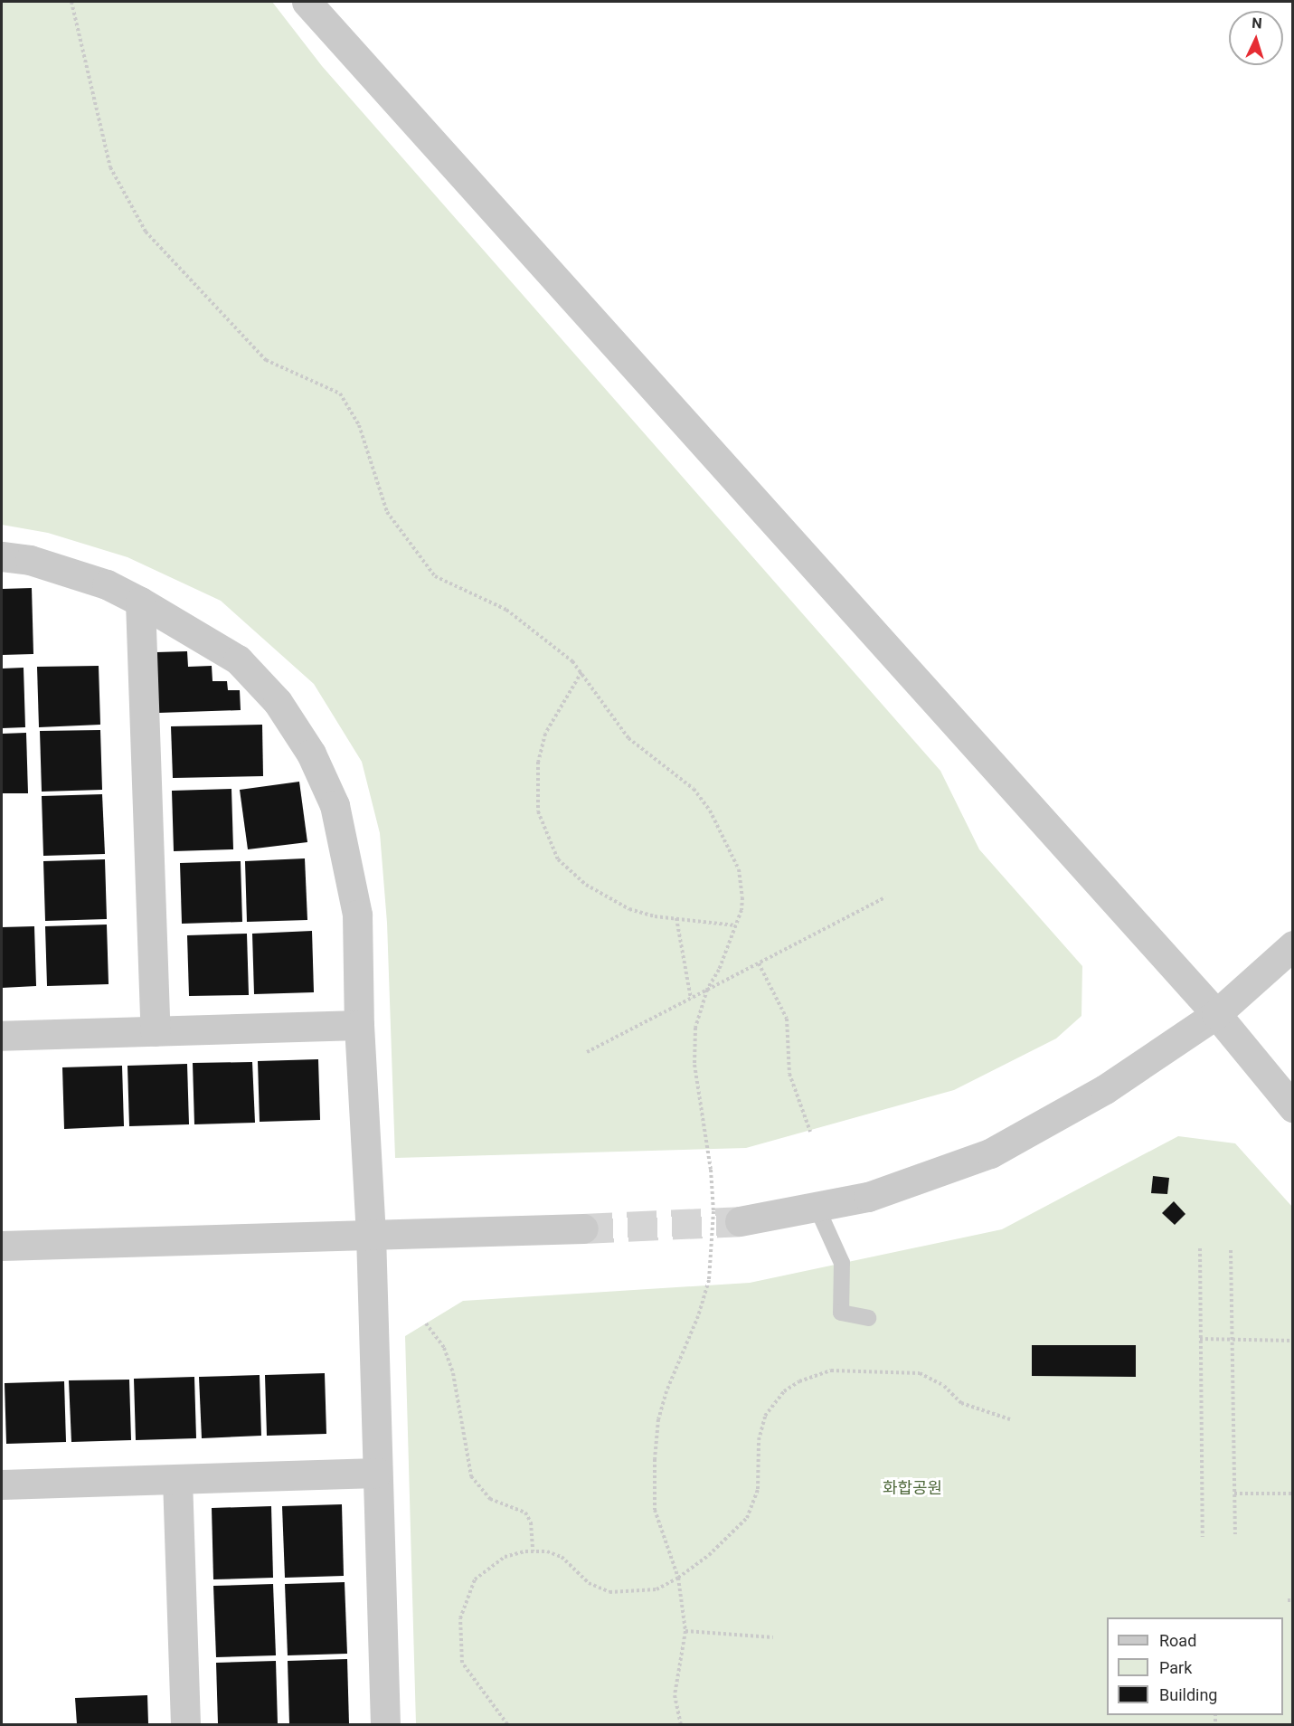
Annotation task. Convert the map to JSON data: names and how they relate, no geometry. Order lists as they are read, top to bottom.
{
  "parks": ["화합공원"],
  "legend": ["Road", "Park", "Building"],
  "north": "top"
}
